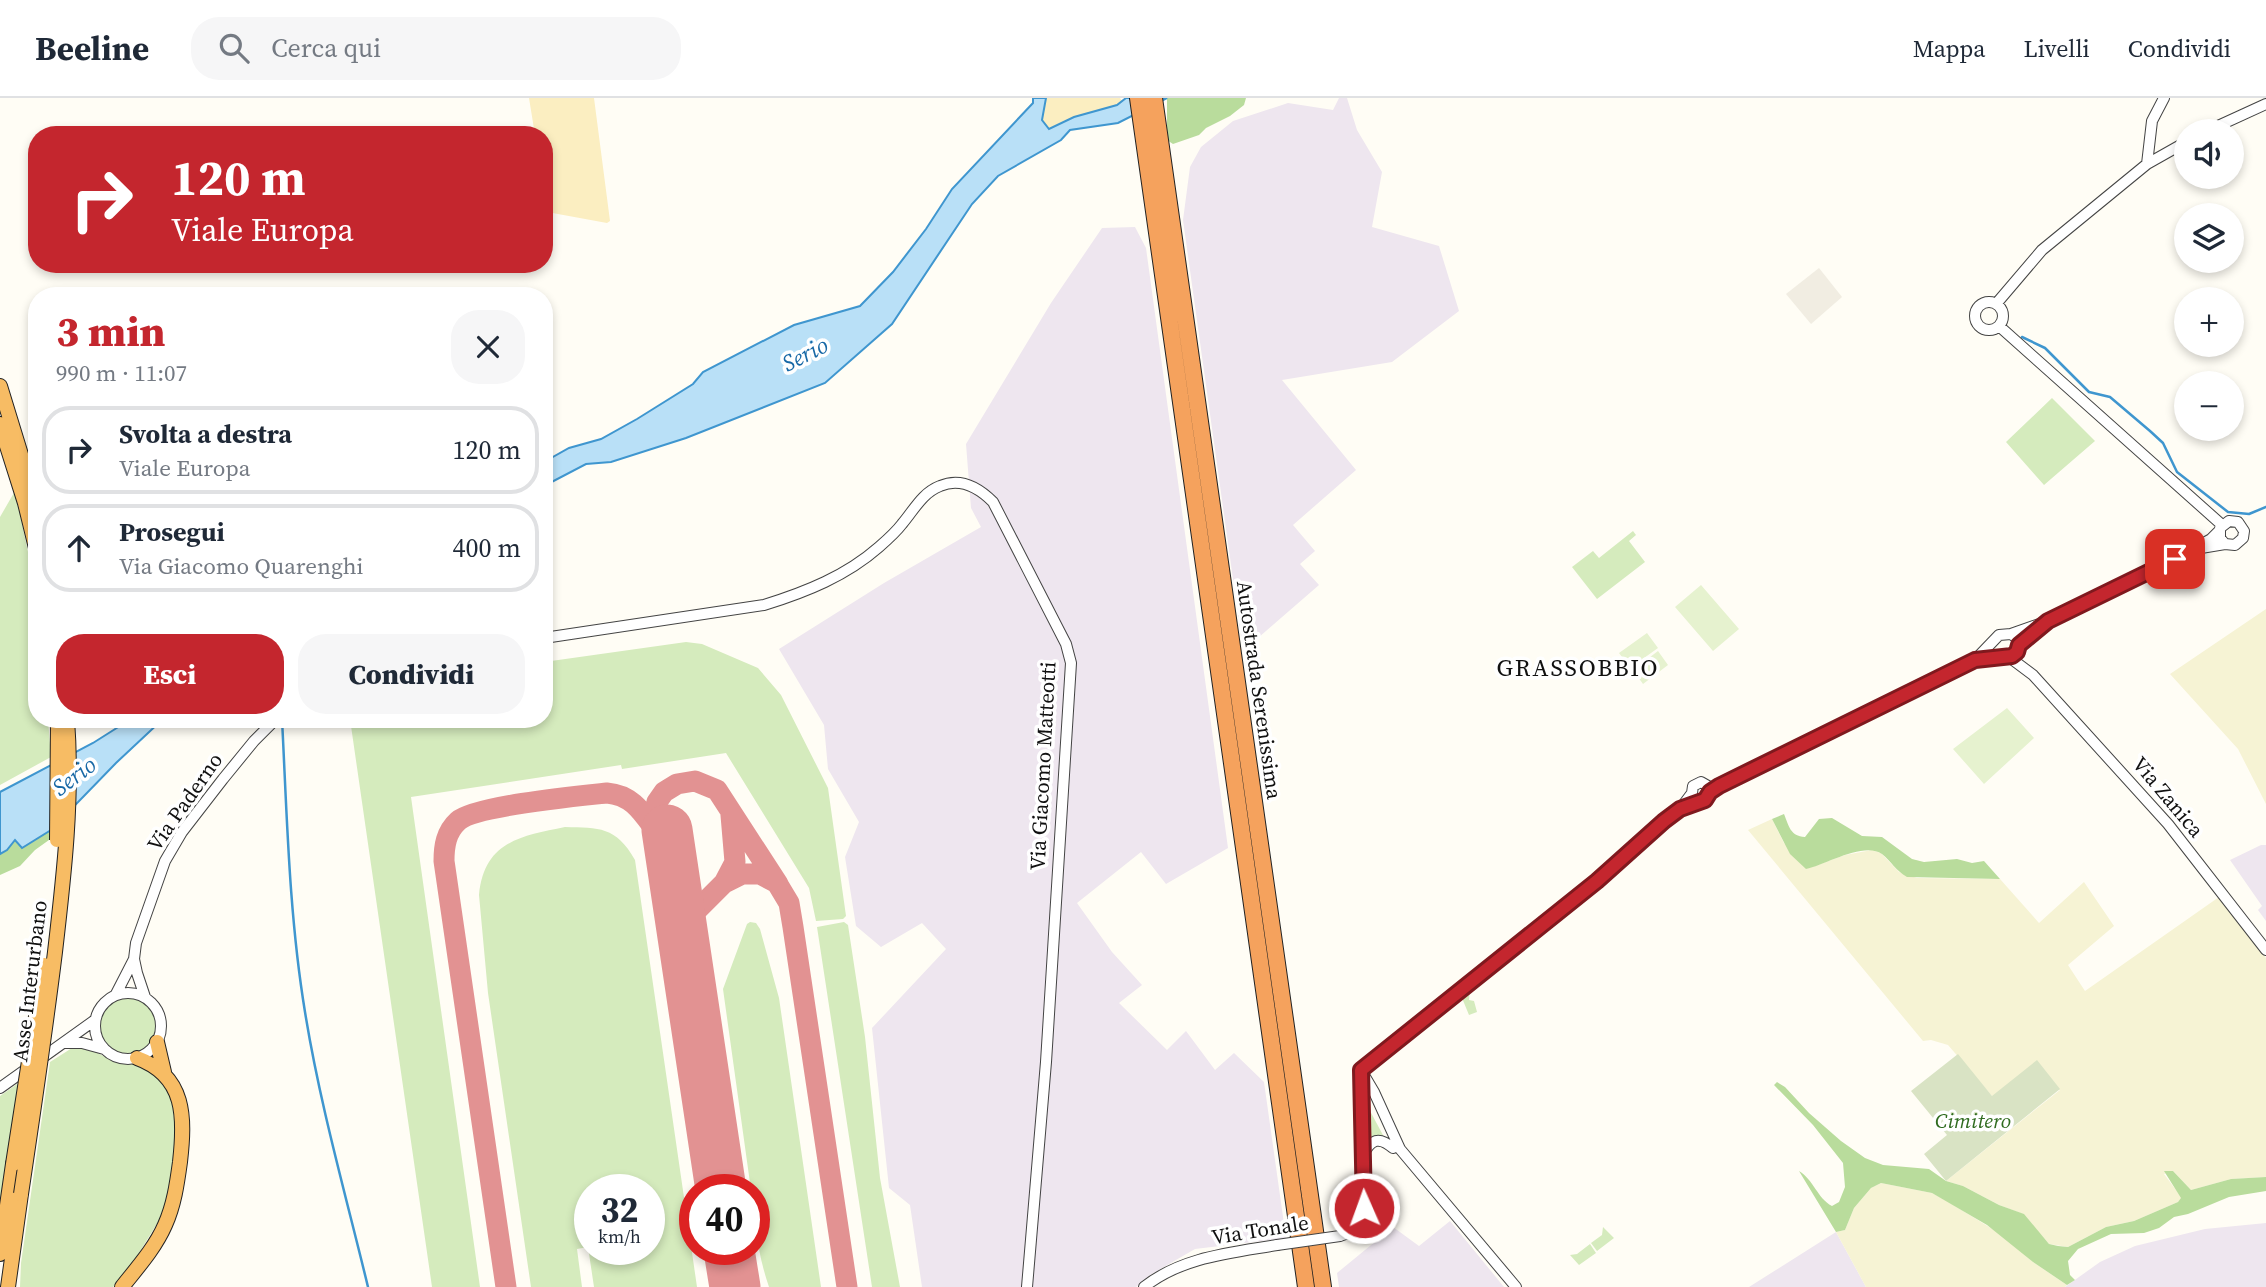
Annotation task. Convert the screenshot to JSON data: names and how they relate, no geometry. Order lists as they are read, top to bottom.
{
  "streets": {
    "highway": ["Autostrada Serenissima", "Asse Interurbano"],
    "street": [
      "Via Giacomo Matteotti",
      "Via Zanica",
      "Via Paderno",
      "Via Tonale"
    ]
  },
  "districts": ["GRASSOBBIO"],
  "water": ["Serio"],
  "parks": ["Cimitero"],
  "page": {
    "header": "Beeline",
    "search": "Cerca qui",
    "nav": ["Mappa", "Livelli", "Condividi"],
    "map_buttons": ["+", "−"],
    "turn": ["120 m", "Viale Europa"],
    "heading": ["3 min", "990 m · 11:07"],
    "list": [
      {
        "name": "Svolta a destra",
        "note": "Viale Europa",
        "value": "120 m"
      },
      {
        "name": "Prosegui",
        "note": "Via Giacomo Quarenghi",
        "value": "400 m"
      }
    ],
    "buttons": ["Esci", "Condividi"],
    "speed": "32 km/h",
    "limit": "40"
  }
}
